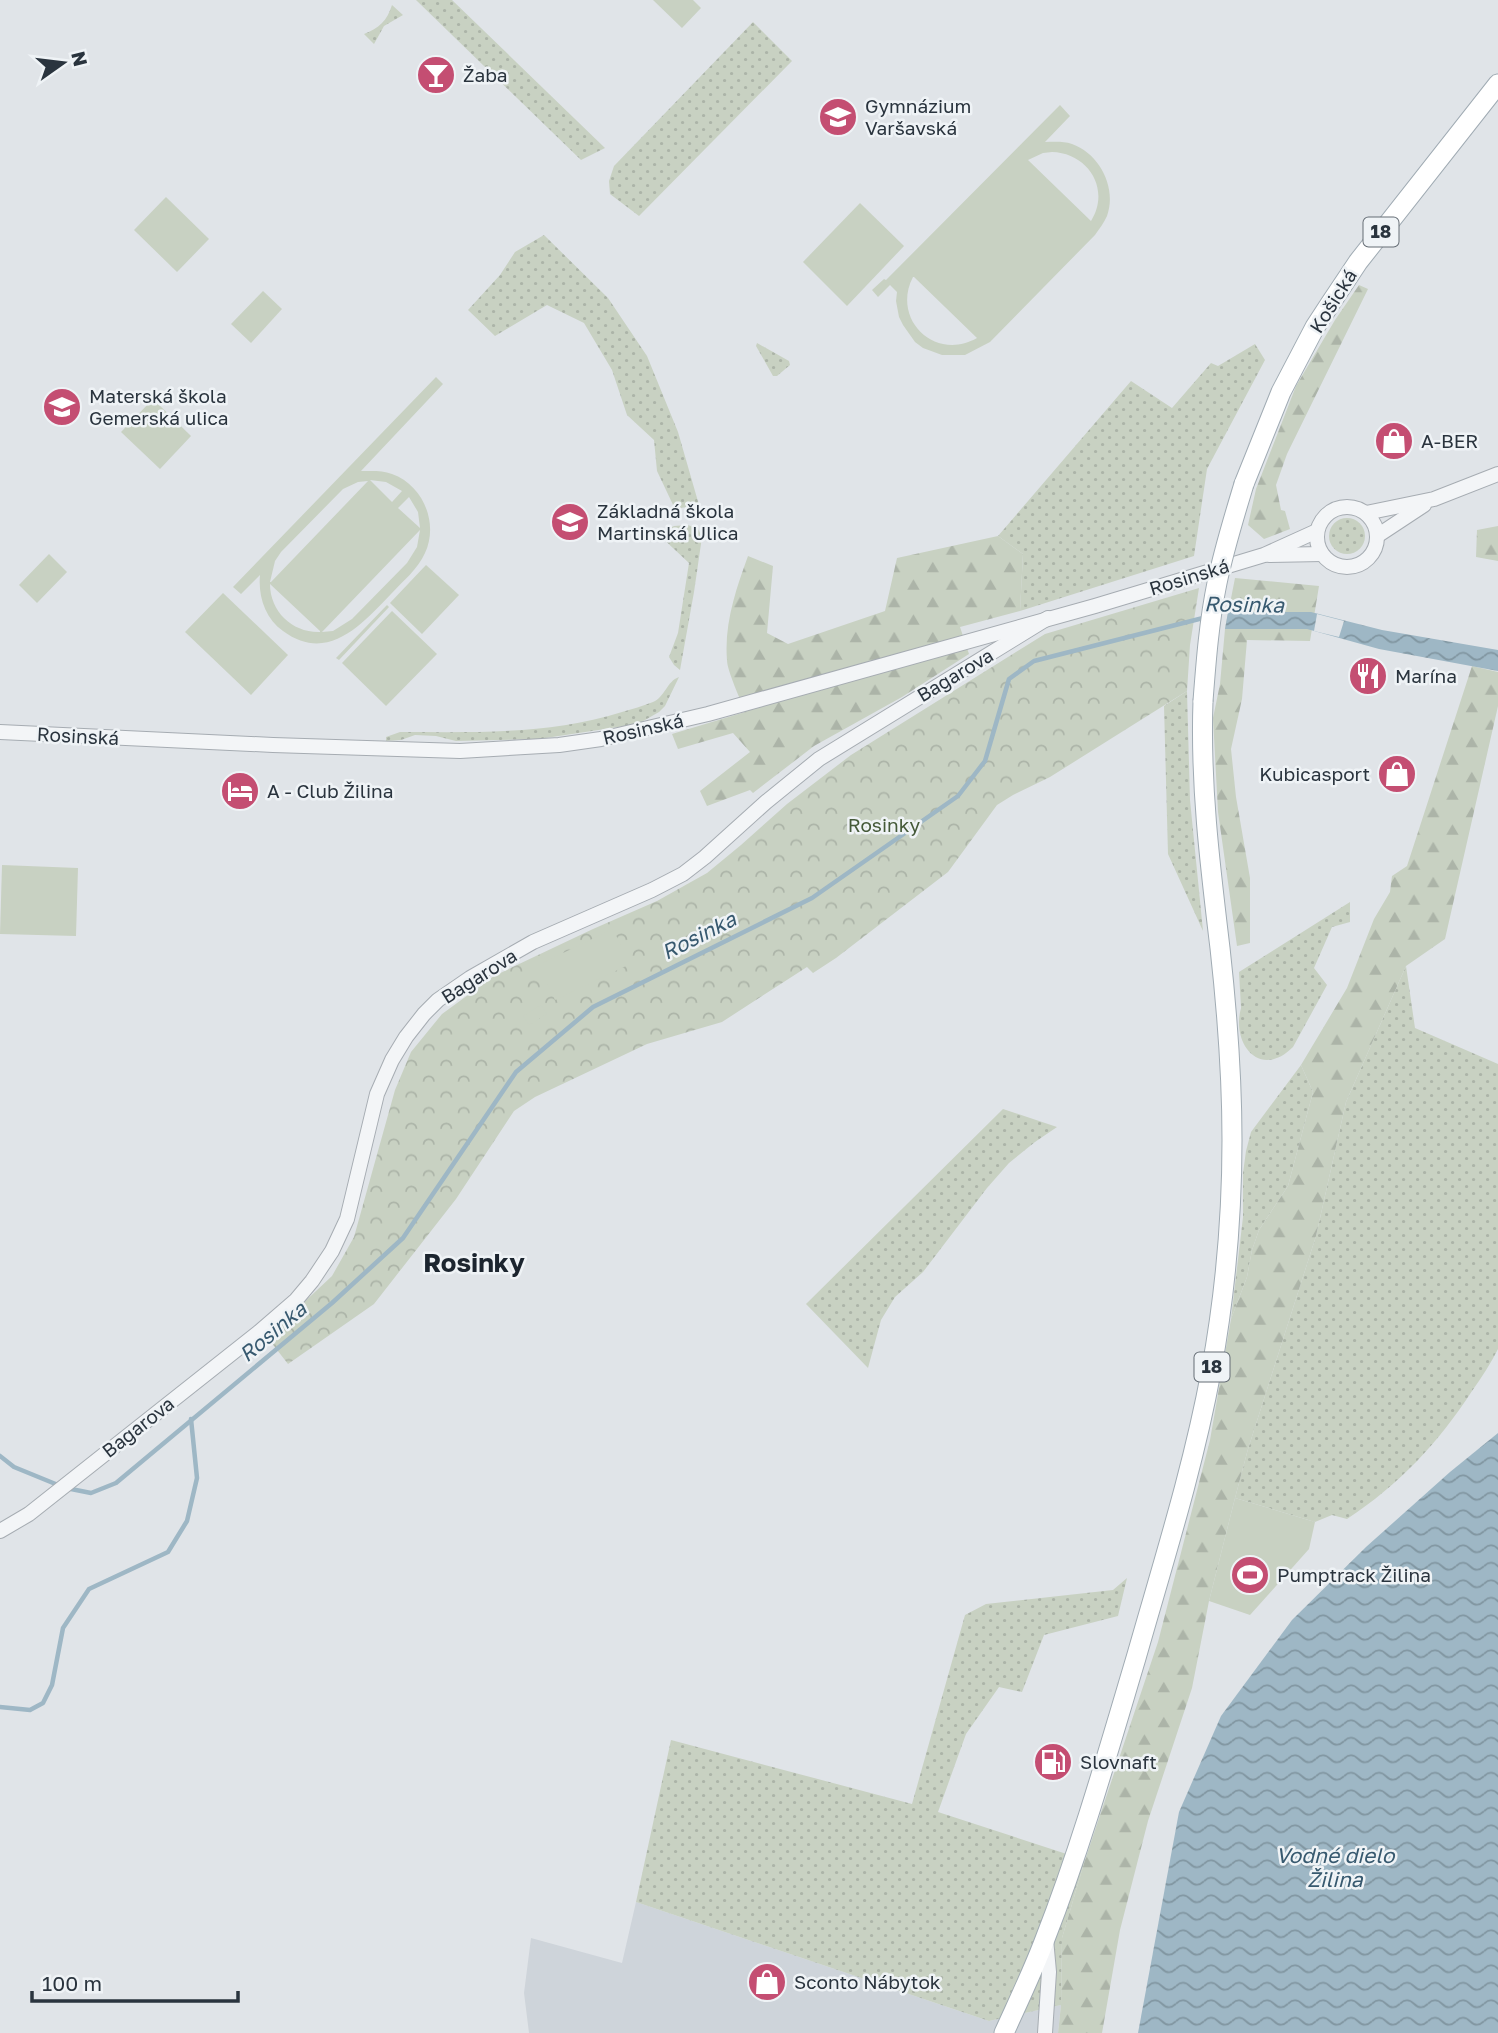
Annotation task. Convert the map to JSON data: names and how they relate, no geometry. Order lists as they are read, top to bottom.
{
  "streets": {
    "main road": ["18", "Košická"],
    "street": ["Rosinská", "Bagarova"]
  },
  "crossings": [
    ["18", "Košická"],
    ["Rosinská", "Bagarova"]
  ],
  "districts": ["Rosinky"],
  "water": ["Rosinka", "Vodné dielo Žilina"],
  "parks": ["Rosinky"],
  "places": {
    "bar": ["Žaba"],
    "school or university": ["Gymnázium Varšavská", "Materská škola Gemerská ulica", "Základná škola Martinská Ulica"],
    "shop": ["A-BER", "Kubicasport", "Sconto Nábytok"],
    "restaurant": ["Marína"],
    "hotel": ["A - Club Žilina"],
    "sports": ["Pumptrack Žilina"],
    "fuel station": ["Slovnaft"]
  },
  "scale_bar": "100 m",
  "north": "right"
}
